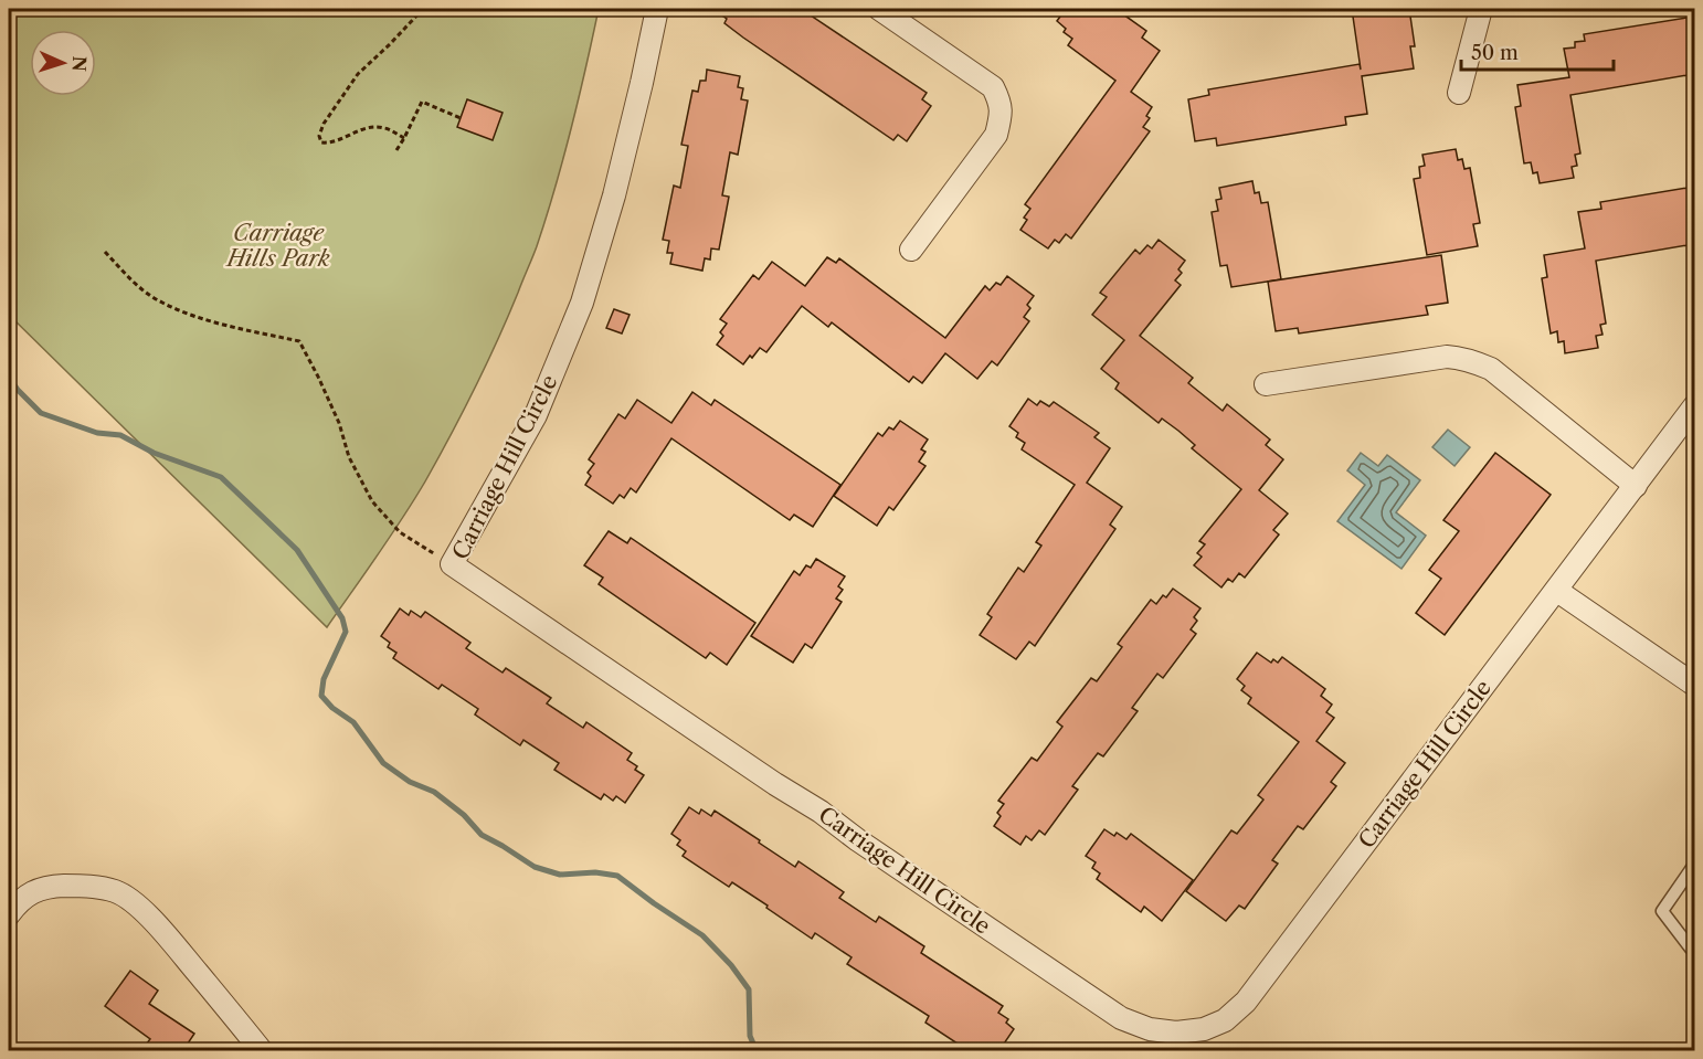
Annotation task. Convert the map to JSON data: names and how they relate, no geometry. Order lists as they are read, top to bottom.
{
  "streets": {
    "street": ["Carriage Hill Circle"]
  },
  "parks": ["Carriage Hills Park"],
  "scale_bar": "50 m",
  "north": "right"
}
